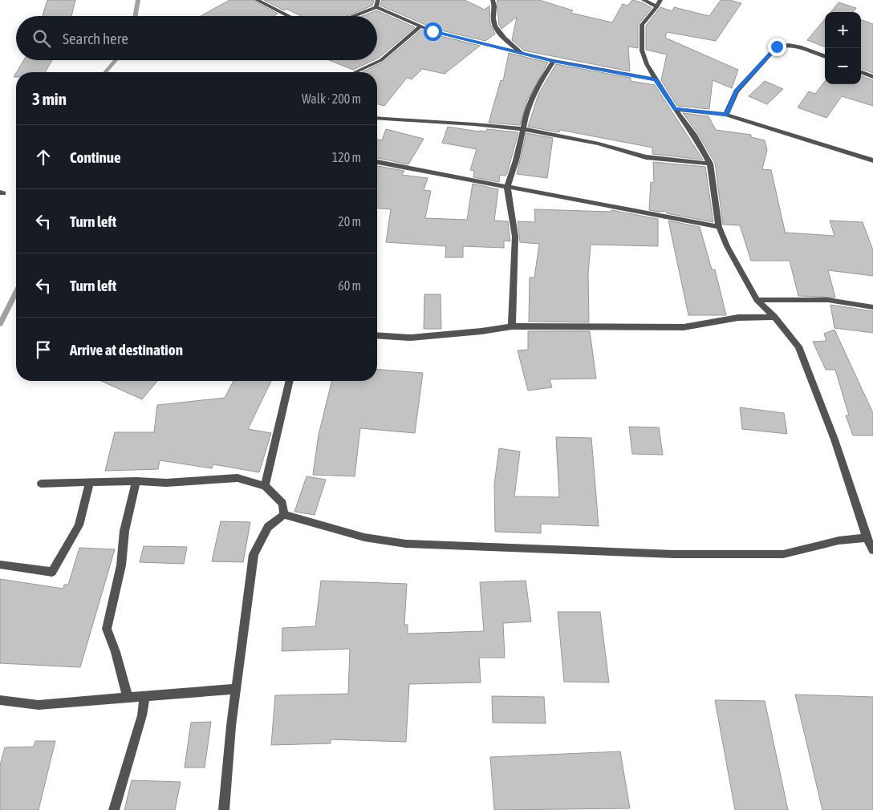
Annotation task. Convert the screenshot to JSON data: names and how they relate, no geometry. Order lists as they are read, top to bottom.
{
  "page": {
    "map_buttons": ["+", "−"],
    "search": "Search here",
    "heading": ["3 min", "Walk · 200 m"],
    "list": [
      ["Continue", "120 m"],
      ["Turn left", "20 m"],
      ["Turn left", "60 m"],
      "Arrive at destination"
    ]
  }
}
